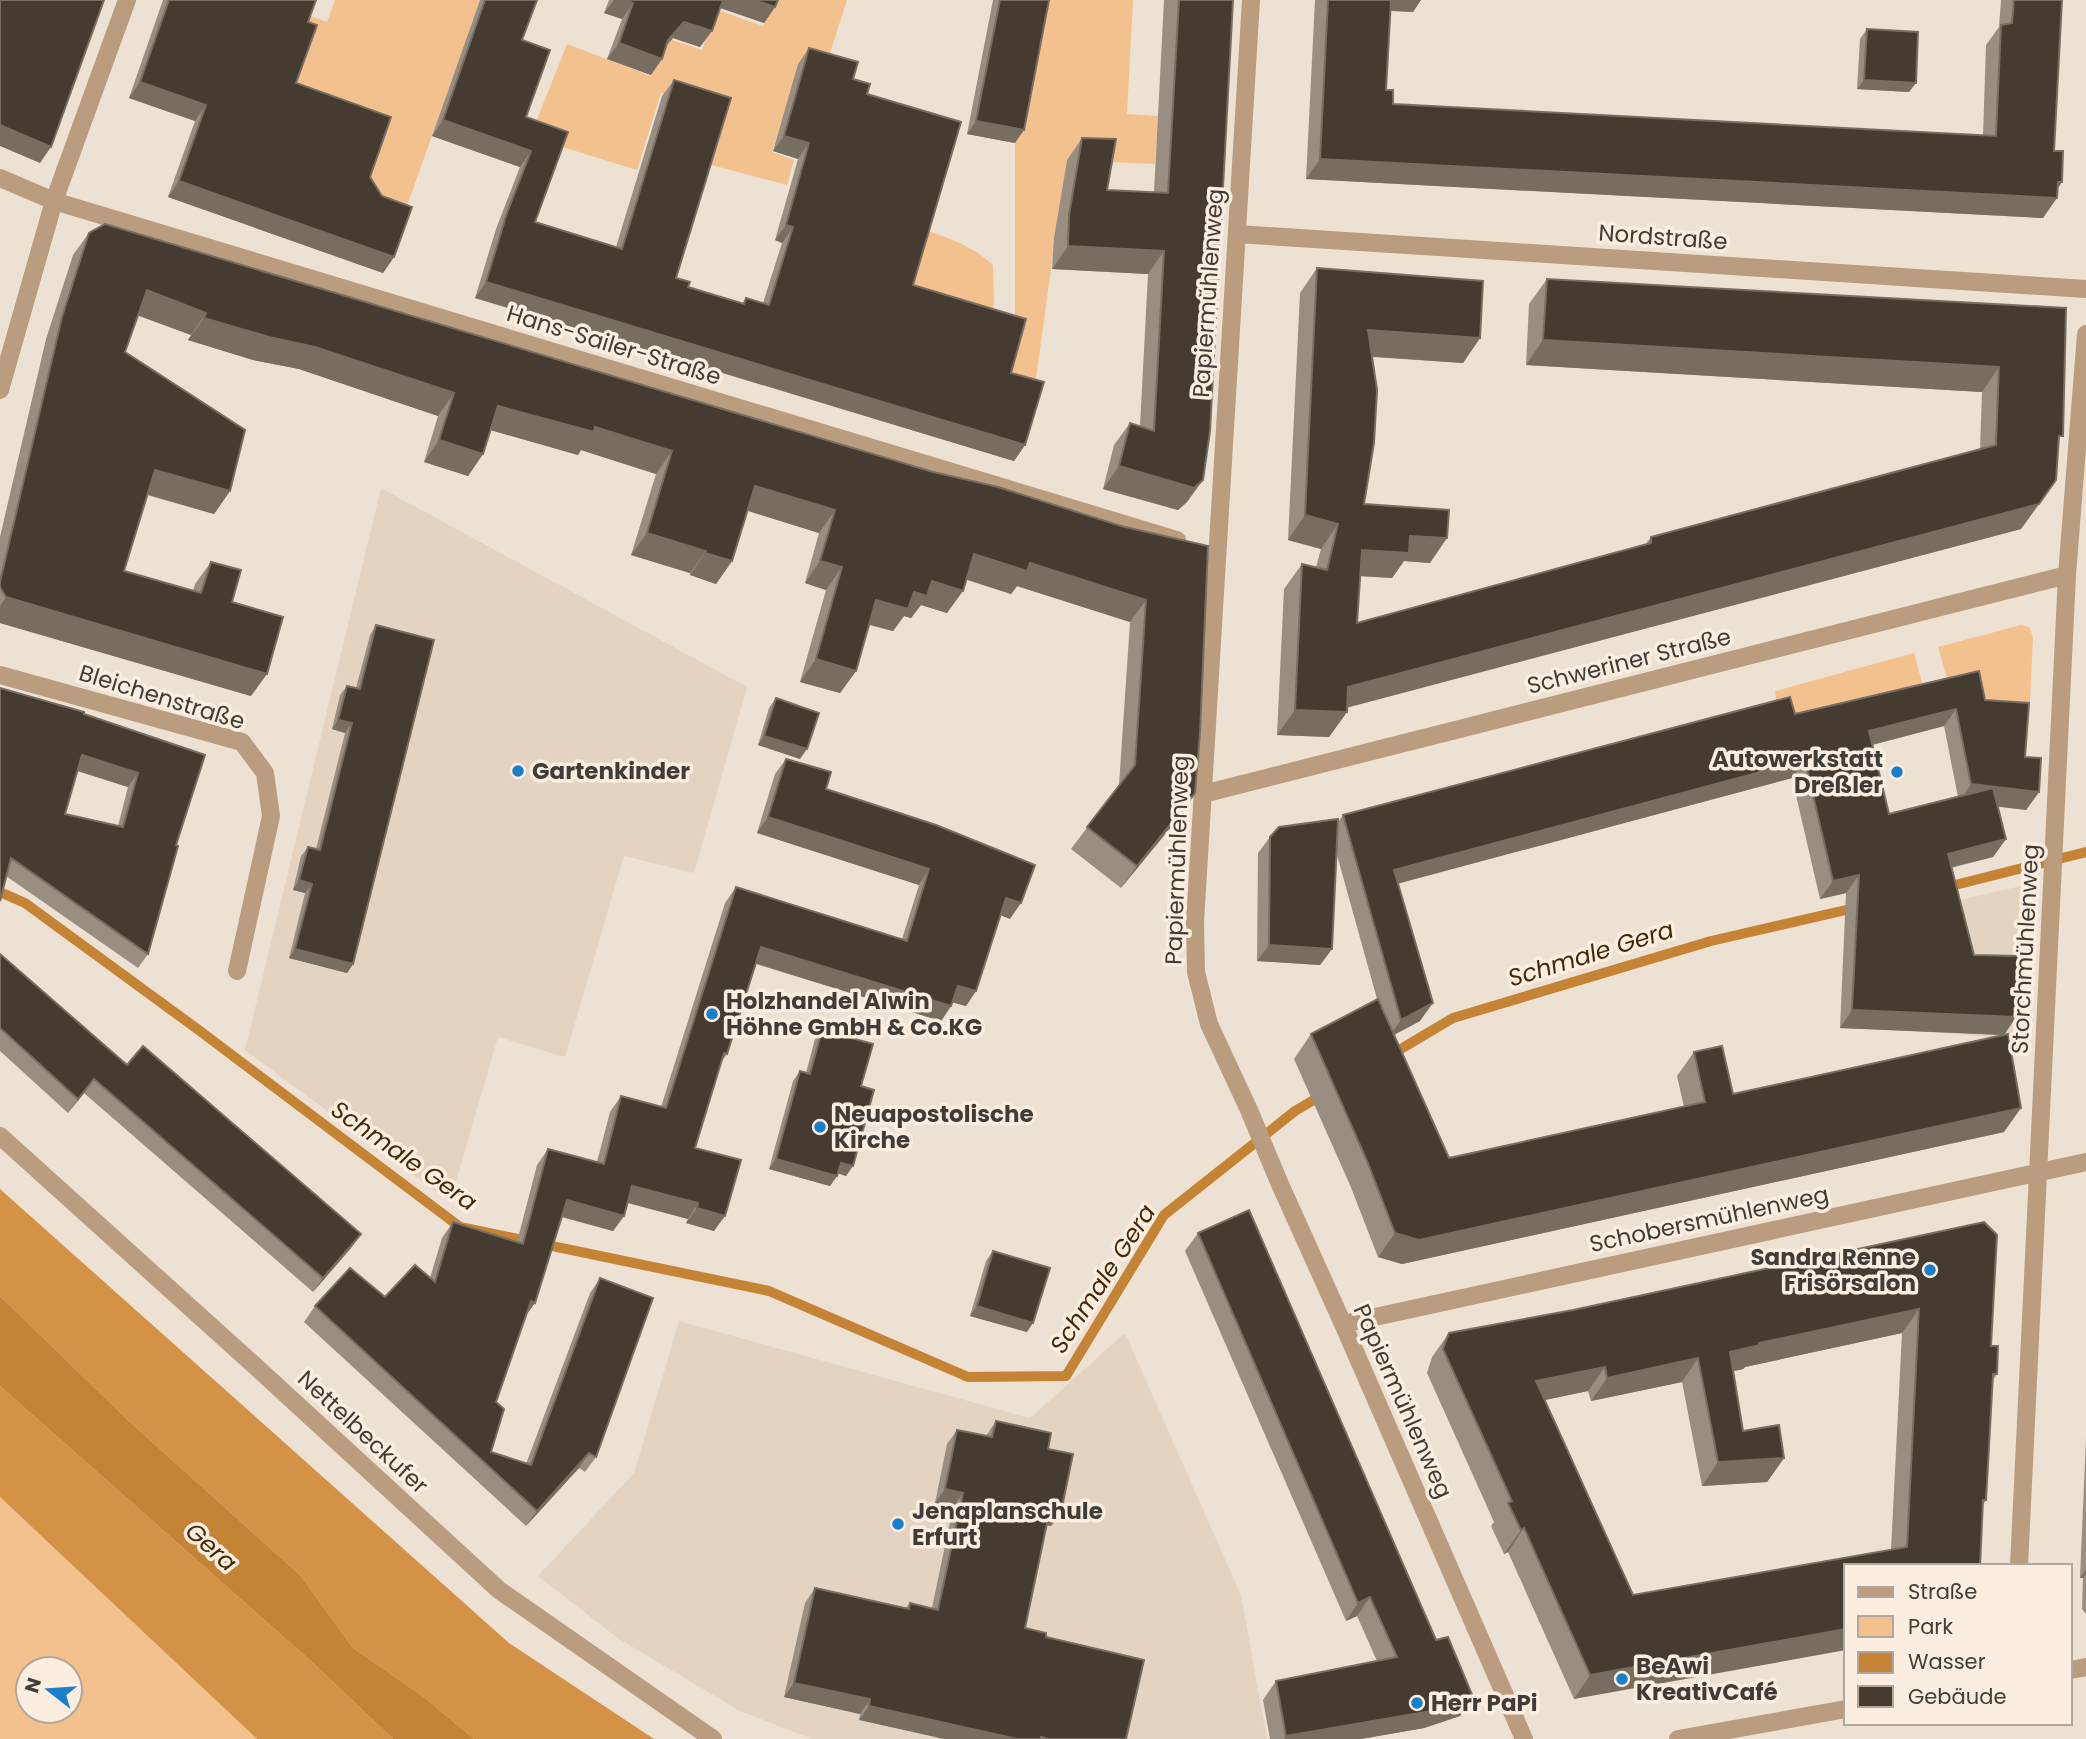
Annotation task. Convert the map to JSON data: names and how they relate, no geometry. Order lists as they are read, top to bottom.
{
  "streets": {
    "street": [
      "Nordstraße",
      "Papiermühlenweg",
      "Hans-Sailer-Straße",
      "Schweriner Straße",
      "Bleichenstraße",
      "Storchmühlenweg",
      "Schobersmühlenweg",
      "Nettelbeckufer"
    ]
  },
  "crossings": [
    ["Nordstraße", "Papiermühlenweg"],
    ["Papiermühlenweg", "Hans-Sailer-Straße"],
    ["Papiermühlenweg", "Schweriner Straße"],
    ["Papiermühlenweg", "Schobersmühlenweg"],
    ["Schweriner Straße", "Storchmühlenweg"],
    ["Storchmühlenweg", "Schobersmühlenweg"]
  ],
  "water": ["Schmale Gera", "Gera"],
  "places": [
    "Gartenkinder",
    "Autowerkstatt Dreßler",
    "Holzhandel Alwin Höhne GmbH & Co.KG",
    "Neuapostolische Kirche",
    "Sandra Renne Frisörsalon",
    "Jenaplanschule Erfurt",
    "BeAwi KreativCafé",
    "Herr PaPi"
  ],
  "legend": [
    "Straße",
    "Park",
    "Wasser",
    "Gebäude"
  ],
  "north": "left"
}
